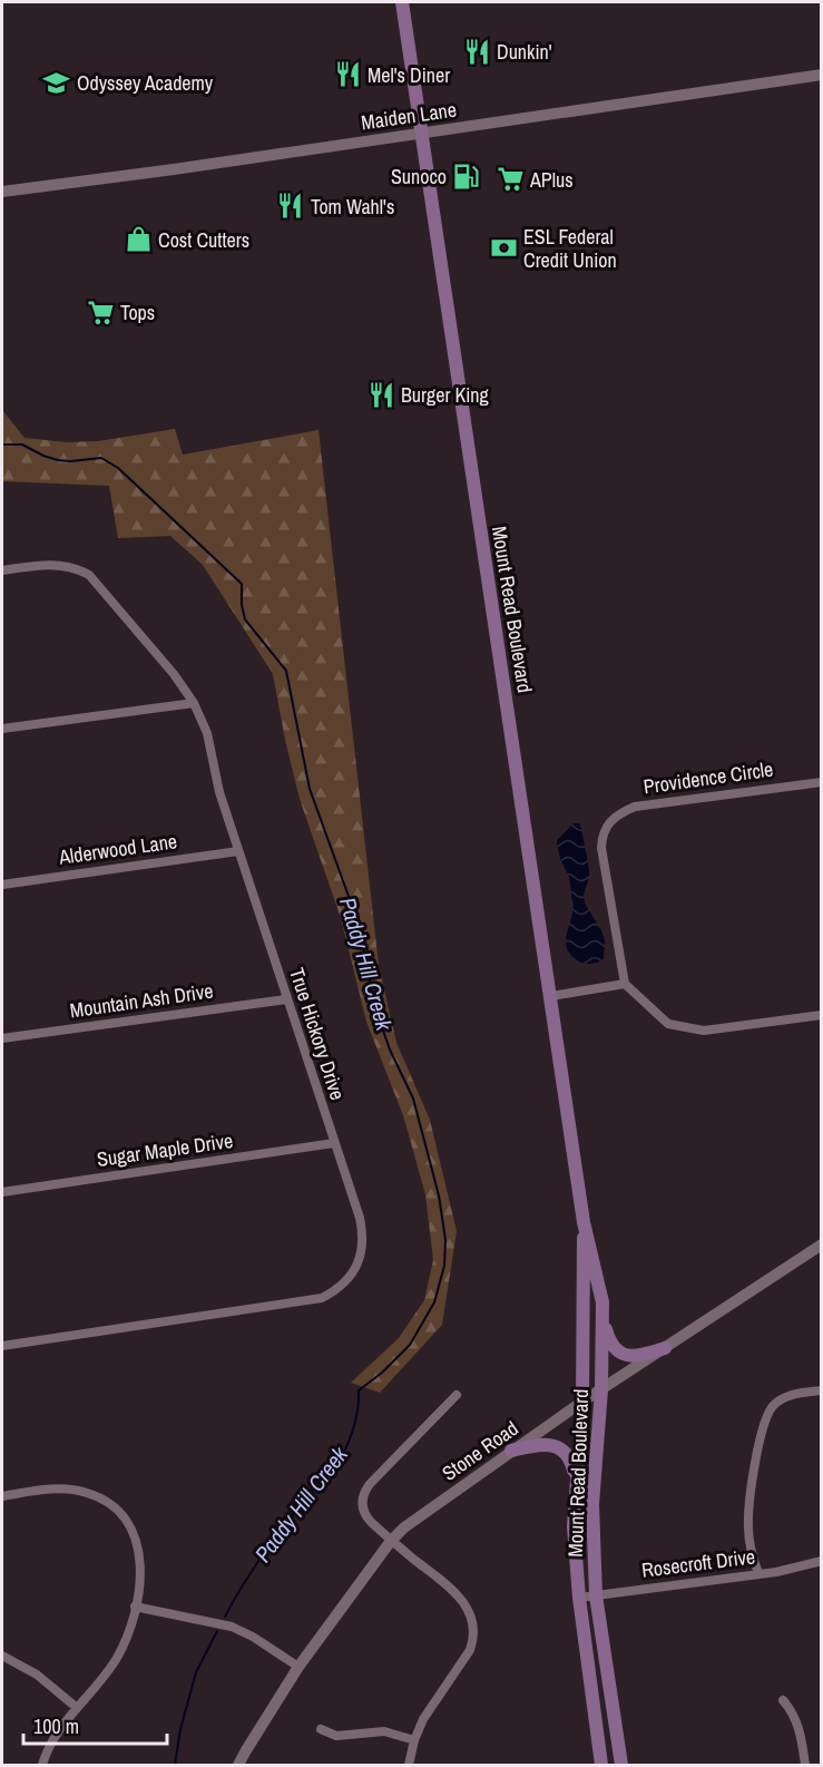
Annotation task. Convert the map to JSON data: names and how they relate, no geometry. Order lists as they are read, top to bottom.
{
  "streets": {
    "main road": ["Mount Read Boulevard"],
    "street": [
      "Maiden Lane",
      "Providence Circle",
      "Alderwood Lane",
      "Mountain Ash Drive",
      "True Hickory Drive",
      "Sugar Maple Drive",
      "Stone Road",
      "Rosecroft Drive"
    ]
  },
  "crossings": [
    ["Maiden Lane", "Mount Read Boulevard"],
    ["Mount Read Boulevard", "Stone Road"],
    ["Mount Read Boulevard", "Rosecroft Drive"],
    ["Alderwood Lane", "True Hickory Drive"],
    ["Mountain Ash Drive", "True Hickory Drive"],
    ["True Hickory Drive", "Sugar Maple Drive"]
  ],
  "water": ["Paddy Hill Creek"],
  "places": {
    "restaurant": [
      "Dunkin'",
      "Mel's Diner",
      "Tom Wahl's",
      "Burger King"
    ],
    "school or university": ["Odyssey Academy"],
    "fuel station": ["Sunoco"],
    "supermarket": ["APlus", "Tops"],
    "shop": ["Cost Cutters"],
    "bank": ["ESL Federal Credit Union"]
  },
  "scale_bar": "100 m"
}
